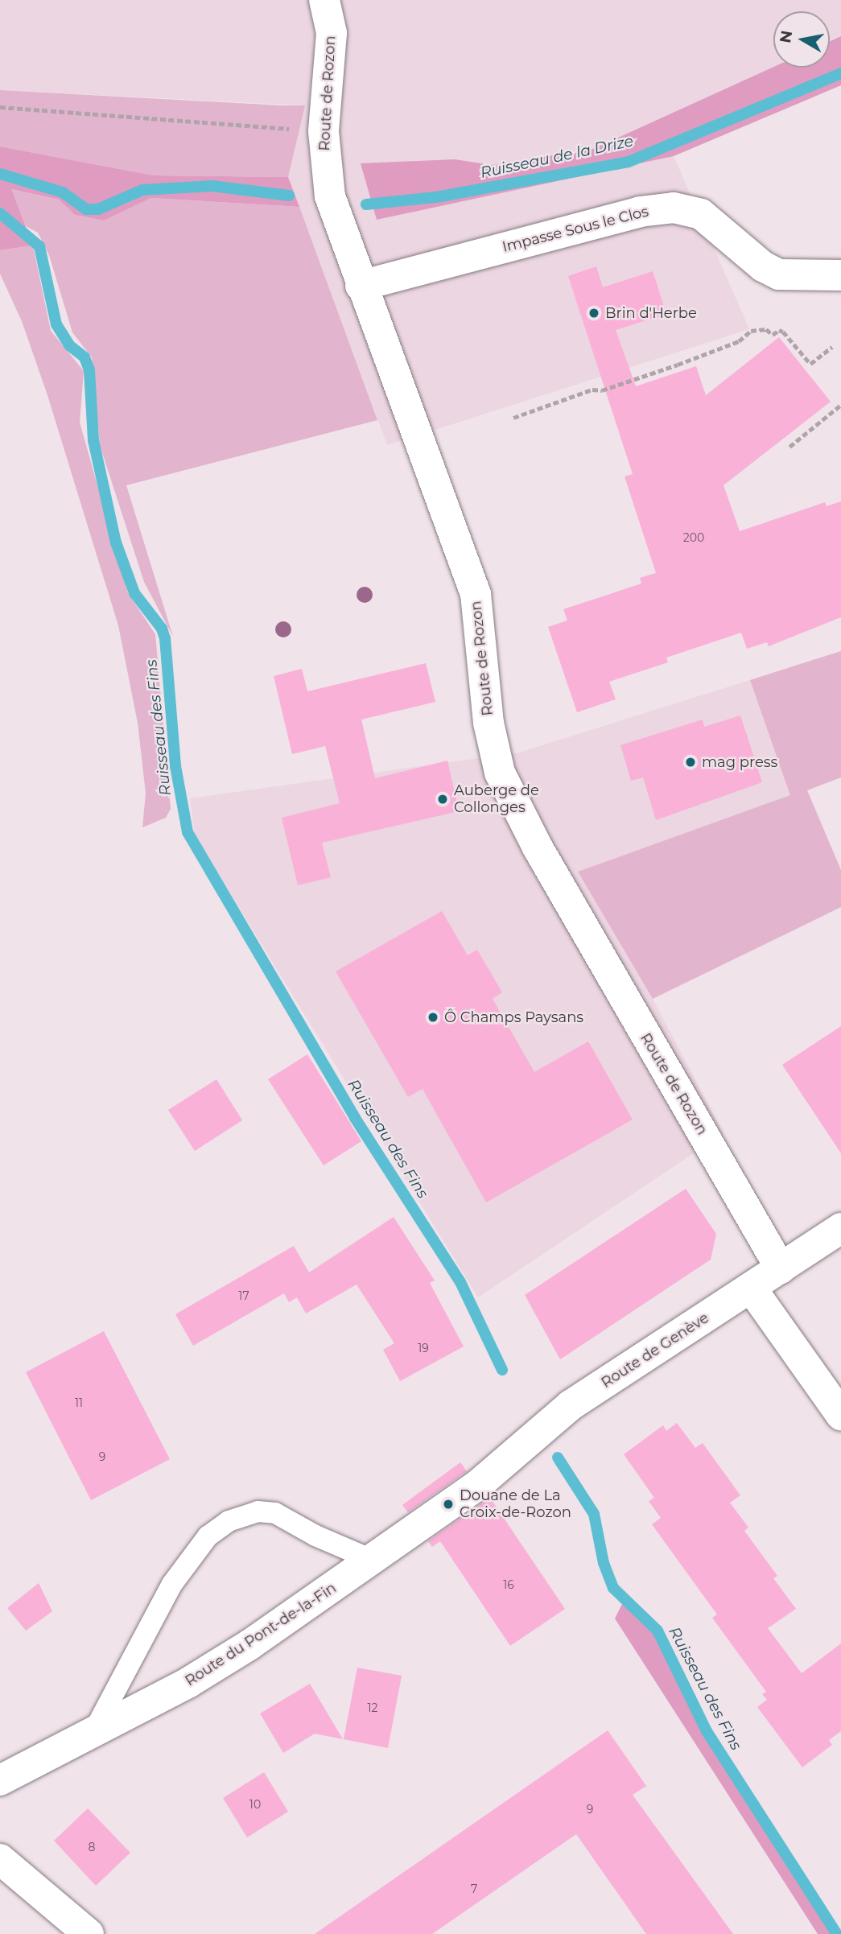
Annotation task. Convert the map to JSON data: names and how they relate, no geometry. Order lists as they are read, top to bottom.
{
  "streets": {
    "street": [
      "Route de Rozon",
      "Impasse Sous le Clos",
      "Route de Genève",
      "Route du Pont-de-la-Fin"
    ]
  },
  "crossings": [
    ["Route de Rozon", "Impasse Sous le Clos"],
    ["Route de Rozon", "Route de Genève"],
    ["Route de Genève", "Route du Pont-de-la-Fin"]
  ],
  "water": ["Ruisseau de la Drize", "Ruisseau des Fins"],
  "places": [
    "Brin d'Herbe",
    "mag press",
    "Auberge de Collonges",
    "Ô Champs Paysans",
    "Douane de La Croix-de-Rozon"
  ],
  "house_numbers": [
    "200",
    "17",
    "19",
    "11",
    "9",
    "16",
    "12",
    "10",
    "9",
    "8",
    "7"
  ],
  "north": "left"
}
